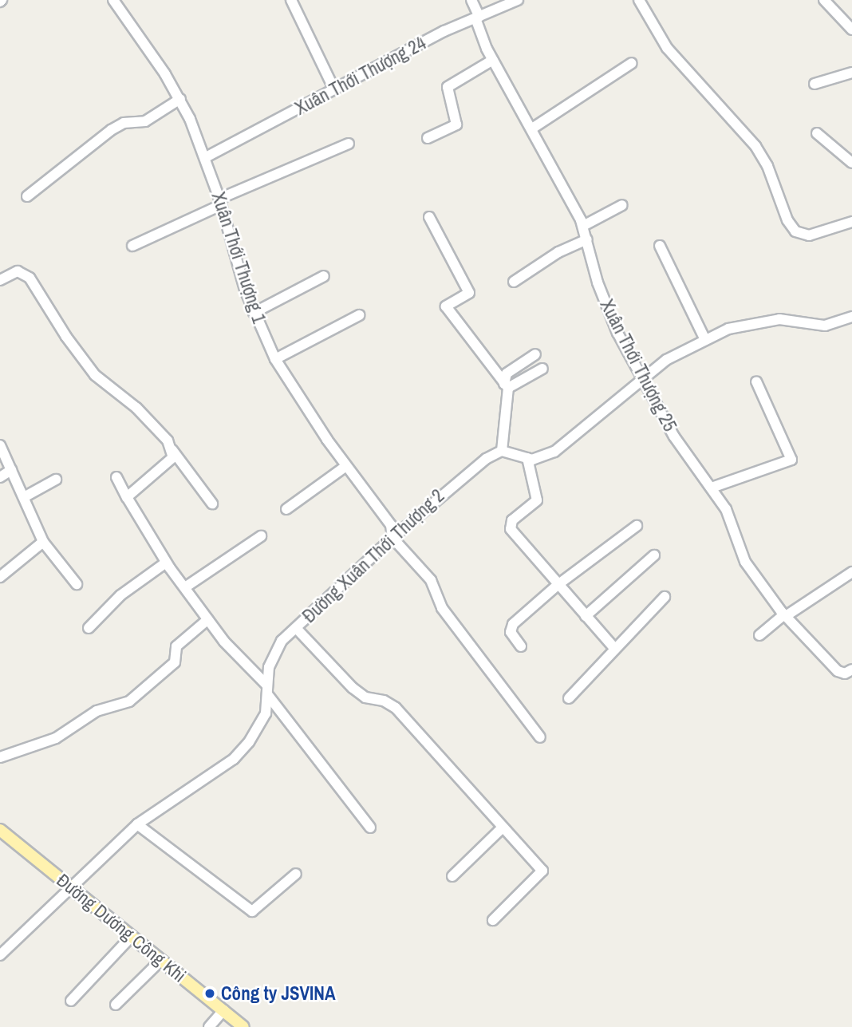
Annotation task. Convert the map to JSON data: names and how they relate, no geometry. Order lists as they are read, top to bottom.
{
  "streets": {
    "main road": ["Đường Dương Công Khi"],
    "street": [
      "Xuân Thới Thượng 24",
      "Xuân Thới Thượng 1",
      "Xuân Thới Thượng 25",
      "Đường Xuân Thới Thượng 2"
    ]
  },
  "crossings": [
    ["Xuân Thới Thượng 24", "Xuân Thới Thượng 1"],
    ["Xuân Thới Thượng 24", "Xuân Thới Thượng 25"],
    ["Xuân Thới Thượng 1", "Đường Xuân Thới Thượng 2"],
    ["Đường Xuân Thới Thượng 2", "Đường Dương Công Khi"]
  ],
  "places": ["Công ty JSVINA"]
}
